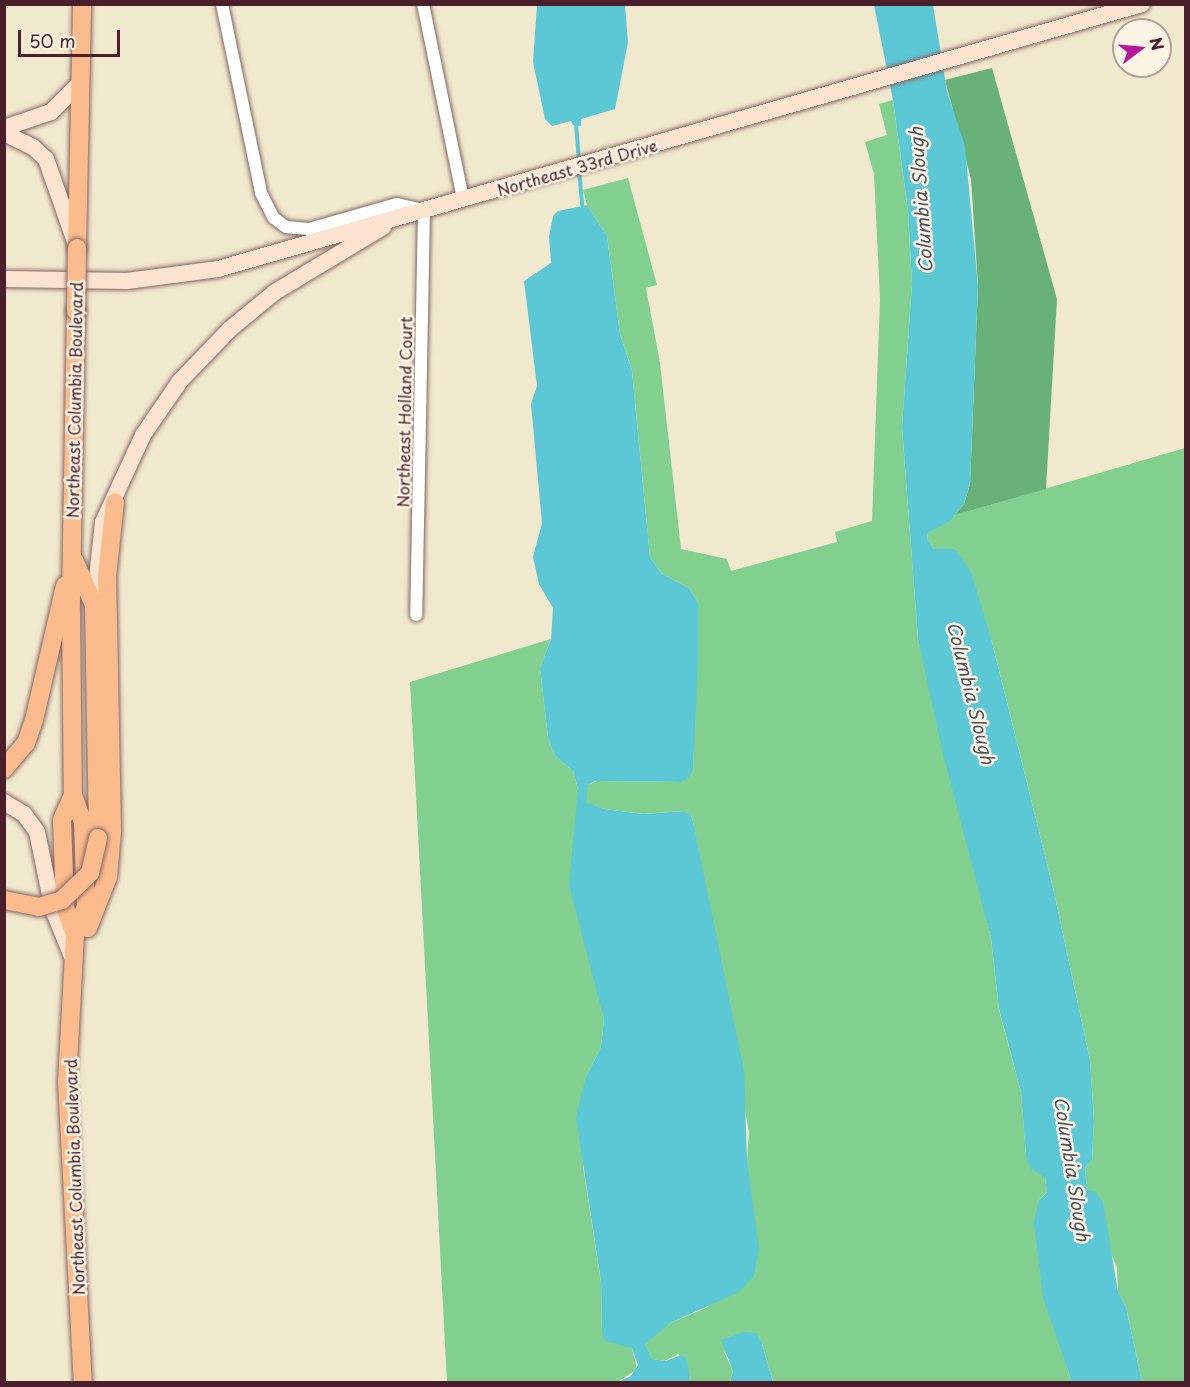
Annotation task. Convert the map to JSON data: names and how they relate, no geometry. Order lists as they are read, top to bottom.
{
  "streets": {
    "main road": ["Northeast 33rd Drive", "Northeast Columbia Boulevard"],
    "street": ["Northeast Holland Court"]
  },
  "crossings": [
    ["Northeast 33rd Drive", "Northeast Holland Court"]
  ],
  "water": ["Columbia Slough"],
  "scale_bar": "50 m",
  "north": "right"
}
